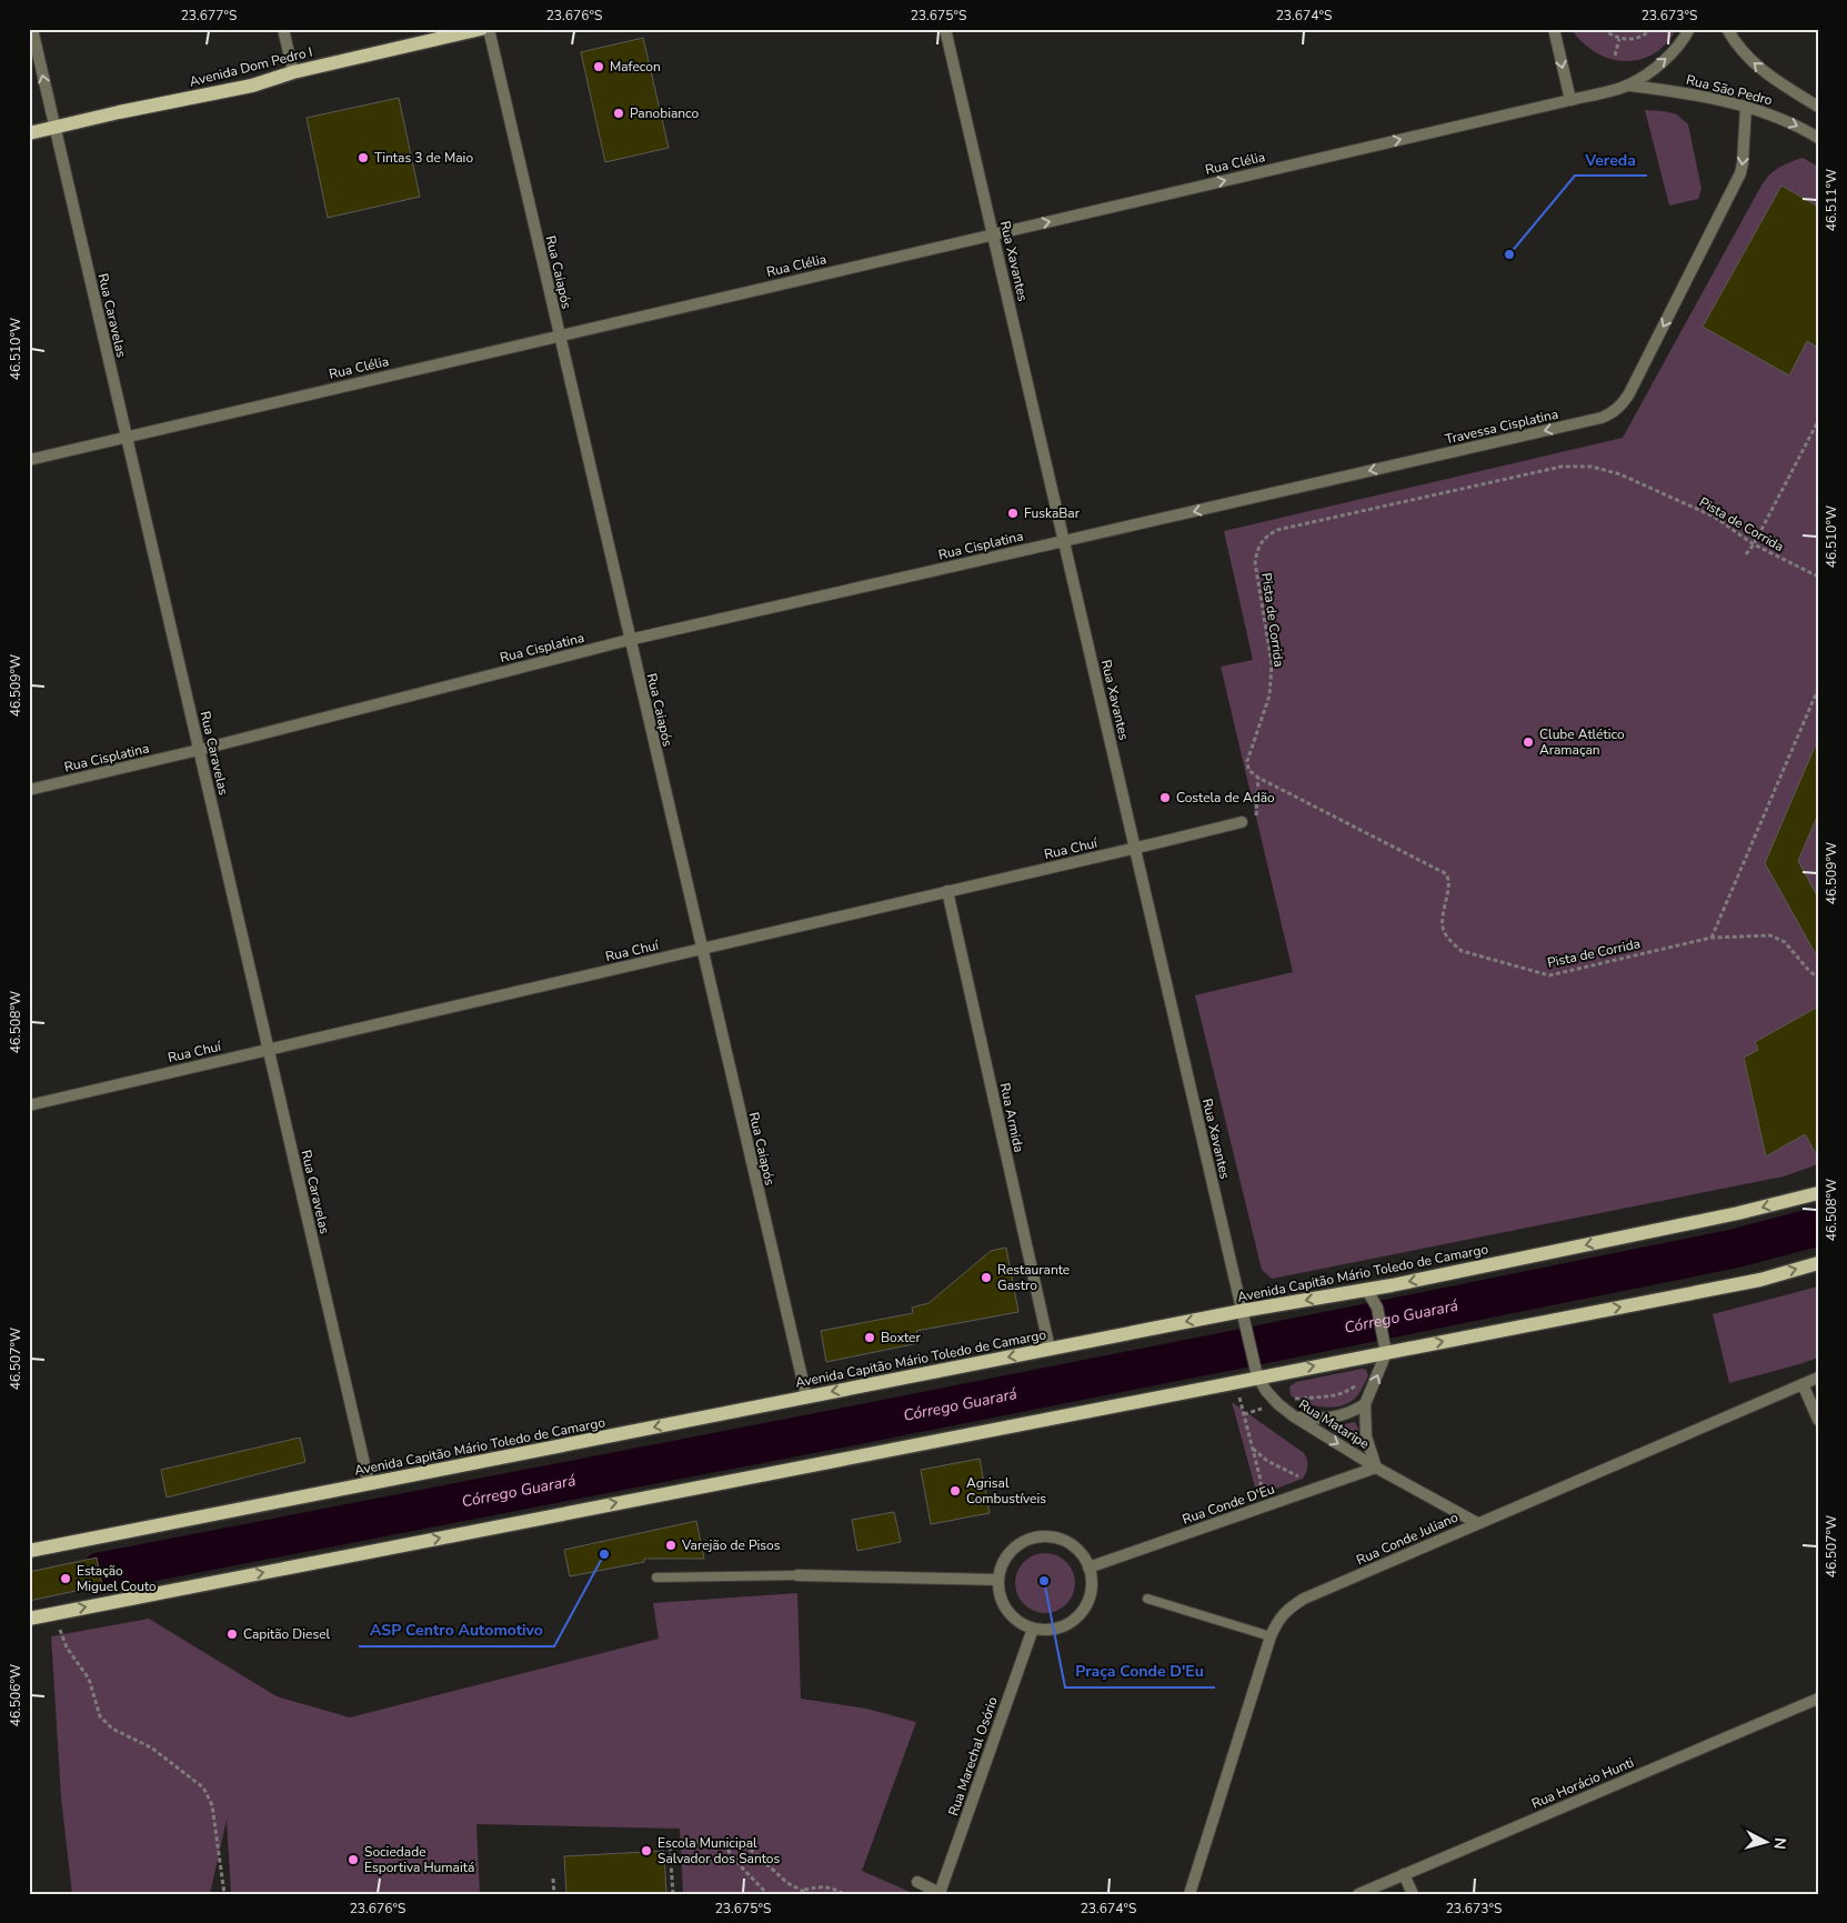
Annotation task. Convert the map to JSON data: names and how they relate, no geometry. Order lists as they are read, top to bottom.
{
  "streets": {
    "main road": ["Avenida Dom Pedro I", "Avenida Capitão Mário Toledo de Camargo"],
    "street": [
      "Rua São Pedro",
      "Rua Clélia",
      "Rua Xavantes",
      "Rua Caiapós",
      "Rua Caravelas",
      "Travessa Cisplatina",
      "Rua Cisplatina",
      "Rua Chuí",
      "Rua Armida",
      "Rua Mataripe",
      "Rua Conde D'Eu",
      "Rua Conde Juliano",
      "Rua Marechal Osório",
      "Rua Horácio Hunti"
    ],
    "path": ["Pista de Corrida"]
  },
  "crossings": [
    ["Avenida Dom Pedro I", "Rua Caravelas"],
    ["Rua São Pedro", "Rua Clélia"],
    ["Rua São Pedro", "Travessa Cisplatina"],
    ["Rua Clélia", "Rua Xavantes"],
    ["Rua Clélia", "Rua Caiapós"],
    ["Rua Clélia", "Rua Caravelas"],
    ["Rua Xavantes", "Travessa Cisplatina"],
    ["Rua Xavantes", "Rua Cisplatina"],
    ["Rua Xavantes", "Rua Chuí"],
    ["Rua Xavantes", "Avenida Capitão Mário Toledo de Camargo"],
    ["Rua Xavantes", "Rua Mataripe"],
    ["Rua Caiapós", "Rua Cisplatina"],
    ["Rua Caiapós", "Rua Chuí"],
    ["Rua Caiapós", "Avenida Capitão Mário Toledo de Camargo"],
    ["Rua Caravelas", "Rua Cisplatina"],
    ["Rua Caravelas", "Rua Chuí"],
    ["Rua Caravelas", "Avenida Capitão Mário Toledo de Camargo"],
    ["Travessa Cisplatina", "Rua Cisplatina"],
    ["Rua Chuí", "Rua Armida"],
    ["Rua Armida", "Avenida Capitão Mário Toledo de Camargo"],
    ["Rua Mataripe", "Rua Conde D'Eu"],
    ["Rua Mataripe", "Rua Conde Juliano"],
    ["Rua Conde D'Eu", "Rua Marechal Osório"]
  ],
  "one_way": ["Rua Clélia", "Travessa Cisplatina"],
  "water": ["Córrego Guarará"],
  "places": [
    "Mafecon",
    "Panobianco",
    "Tintas 3 de Maio",
    "Vereda",
    "FuskaBar",
    "Clube Atlético Aramaçan",
    "Costela de Adão",
    "Restaurante Gastro",
    "Boxter",
    "Agrisal Combustíveis",
    "Varejão de Pisos",
    "ASP Centro Automotivo",
    "Estação Miguel Couto",
    "Praça Conde D'Eu",
    "Capitão Diesel",
    "Escola Municipal Salvador dos Santos",
    "Sociedade Esportiva Humaitá"
  ],
  "north": "right",
  "coordinates": [
    "23.677°S",
    "23.676°S",
    "23.675°S",
    "23.674°S",
    "23.673°S",
    "46.511°W",
    "46.510°W",
    "46.509°W",
    "46.508°W",
    "46.507°W",
    "46.506°W"
  ]
}
